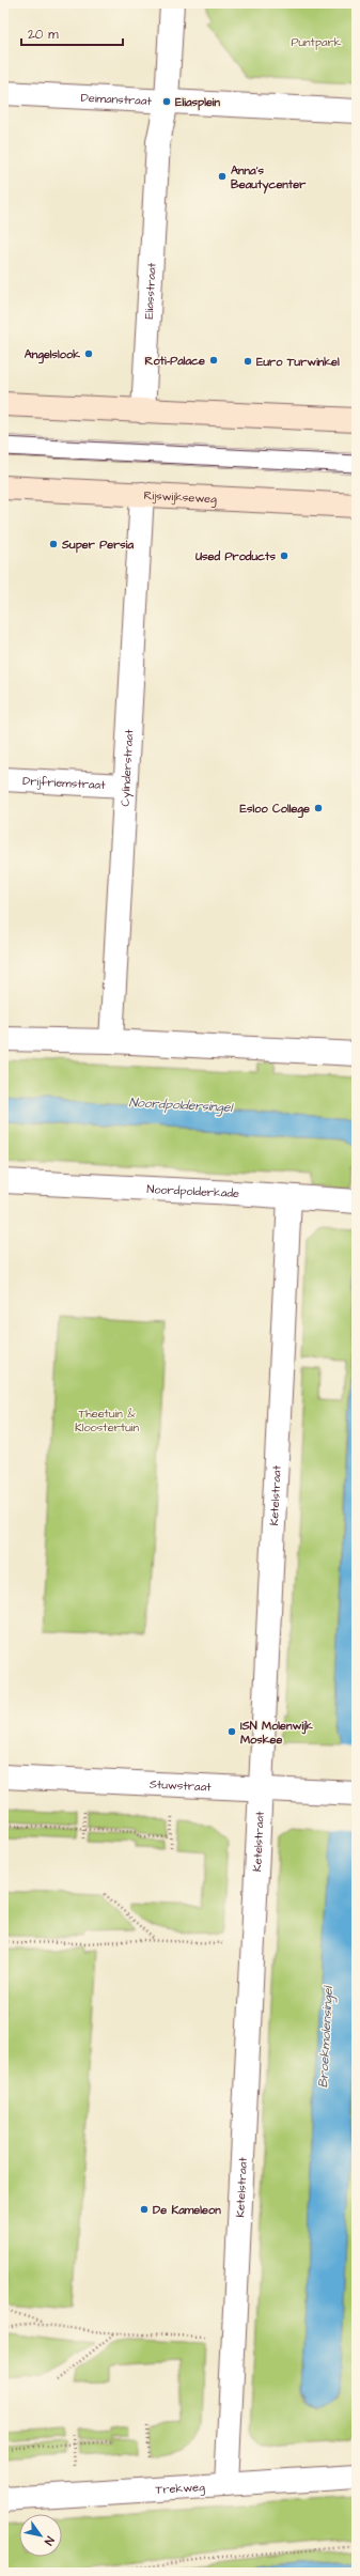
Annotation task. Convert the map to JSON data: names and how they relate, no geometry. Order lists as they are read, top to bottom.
{
  "streets": {
    "main road": ["Rijswijkseweg"],
    "street": [
      "Deimanstraat",
      "Eliasstraat",
      "Cylinderstraat",
      "Drijfriemstraat",
      "Noordpolderkade",
      "Ketelstraat",
      "Stuwstraat",
      "Trekweg"
    ]
  },
  "crossings": [
    ["Deimanstraat", "Eliasstraat"],
    ["Rijswijkseweg", "Cylinderstraat"],
    ["Cylinderstraat", "Drijfriemstraat"],
    ["Noordpolderkade", "Ketelstraat"],
    ["Ketelstraat", "Stuwstraat"],
    ["Ketelstraat", "Trekweg"]
  ],
  "water": ["Noordpoldersingel", "Broekmolensingel"],
  "parks": ["Puntpark", "Theetuin & Kloostertuin"],
  "places": [
    "Eliasplein",
    "Anna's Beautycenter",
    "Angelslook",
    "Roti-Palace",
    "Euro Turwinkel",
    "Super Persia",
    "Used Products",
    "Esloo College",
    "ISN Molenwijk Moskee",
    "De Kameleon"
  ],
  "scale_bar": "20 m",
  "north": "bottom right"
}
